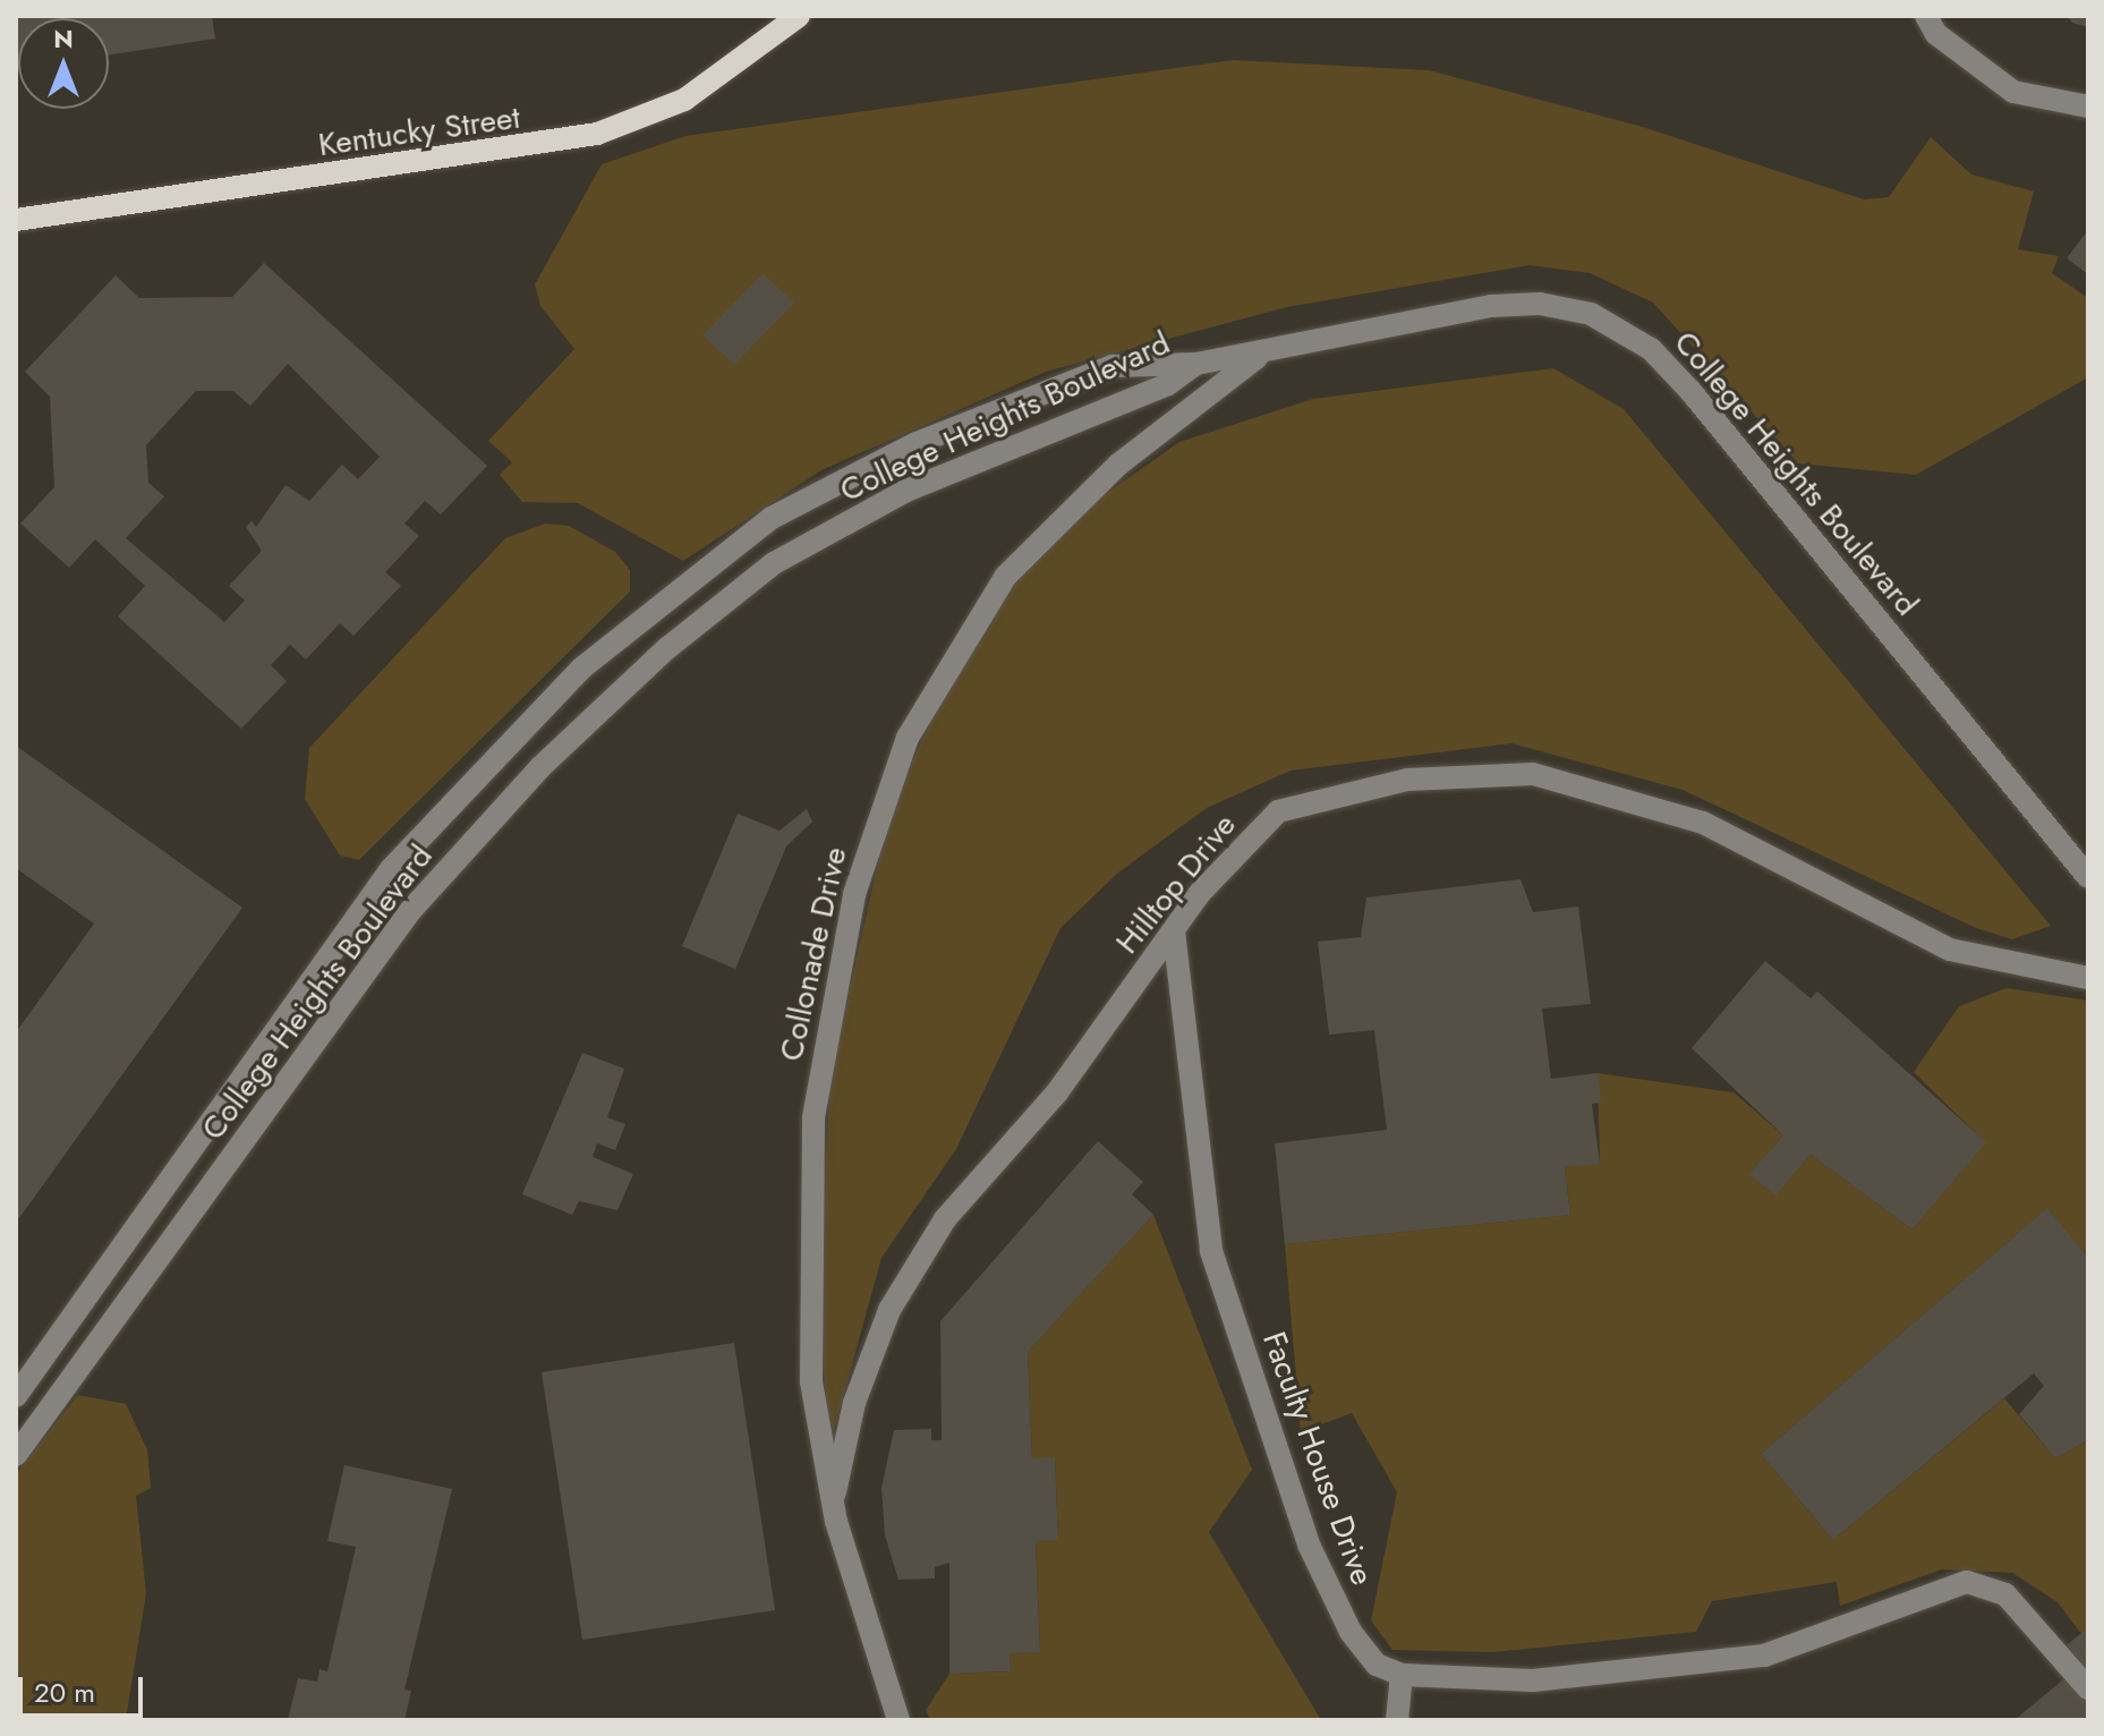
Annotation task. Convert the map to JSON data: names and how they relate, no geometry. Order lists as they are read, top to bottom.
{
  "streets": {
    "main road": ["Kentucky Street"],
    "street": [
      "College Heights Boulevard",
      "Hilltop Drive",
      "Collonade Drive",
      "Faculty House Drive"
    ]
  },
  "crossings": [
    ["College Heights Boulevard", "Collonade Drive"],
    ["Hilltop Drive", "Collonade Drive"],
    ["Hilltop Drive", "Faculty House Drive"]
  ],
  "scale_bar": "20 m",
  "north": "top"
}
